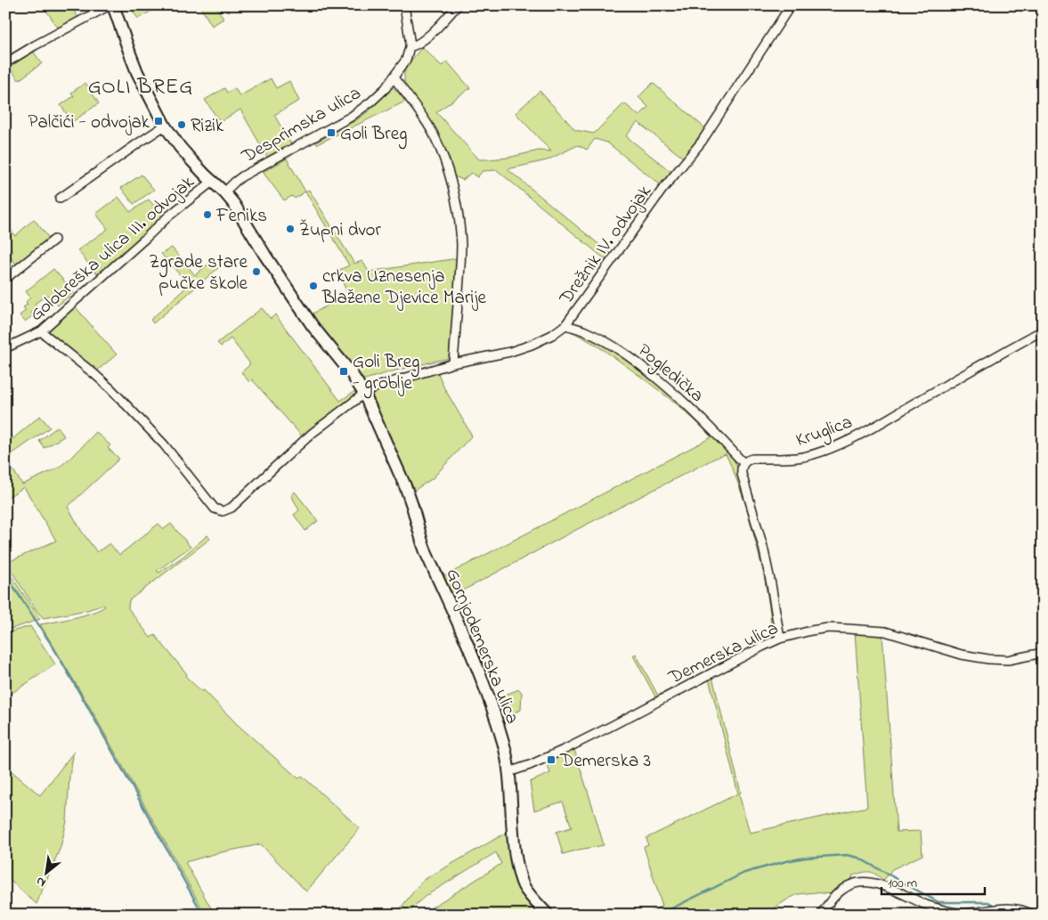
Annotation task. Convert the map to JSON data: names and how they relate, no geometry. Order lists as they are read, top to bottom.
{
  "streets": {
    "street": [
      "Desprimska ulica",
      "Drežnik IV. odvojak",
      "Golobreška ulica III. odvojak",
      "Pogledička",
      "Kruglica",
      "Gornjodemerska ulica",
      "Demerska ulica"
    ]
  },
  "crossings": [
    ["Desprimska ulica", "Gornjodemerska ulica"],
    ["Drežnik IV. odvojak", "Golobreška ulica III. odvojak"],
    ["Drežnik IV. odvojak", "Pogledička"],
    ["Drežnik IV. odvojak", "Gornjodemerska ulica"],
    ["Golobreška ulica III. odvojak", "Gornjodemerska ulica"],
    ["Pogledička", "Kruglica"],
    ["Gornjodemerska ulica", "Demerska ulica"]
  ],
  "districts": ["GOLI BREG"],
  "places": {
    "transit": [
      "Palčići - odvojak",
      "Goli Breg",
      "Goli Breg - groblje",
      "Demerska 3"
    ],
    "other": [
      "Rizik",
      "Feniks",
      "Župni dvor",
      "Zgrade stare pučke škole",
      "crkva Uznesenja Blažene Djevice Marije"
    ]
  },
  "scale_bar": "100 m",
  "north": "bottom left"
}
